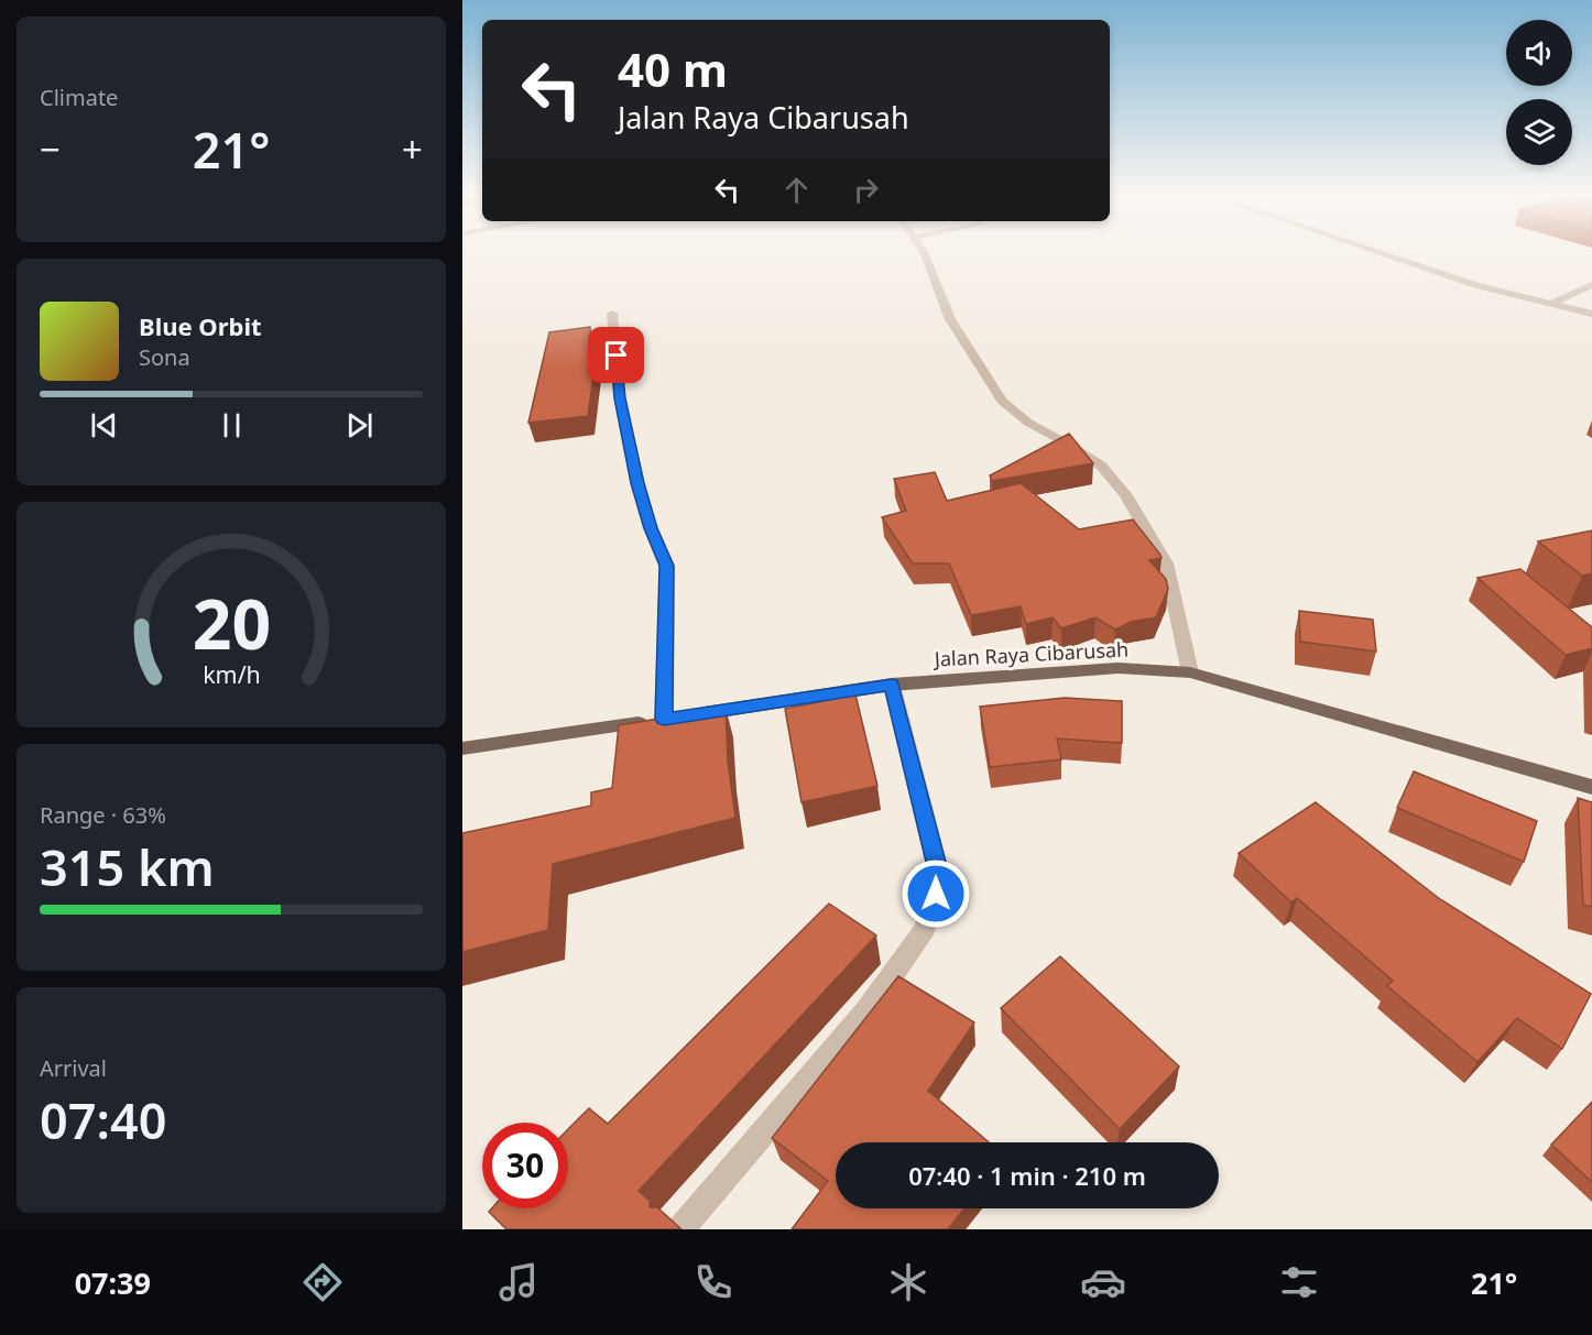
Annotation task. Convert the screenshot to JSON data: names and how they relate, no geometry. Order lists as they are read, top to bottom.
{
  "streets": {
    "main road": ["Jalan Raya Cibarusah"]
  },
  "page": {
    "tile": [
      "Climate",
      ["Range · 63%", "315 km"],
      ["Arrival", "07:40"]
    ],
    "turn": ["40 m", "Jalan Raya Cibarusah"],
    "heat": ["−", "21°", "+"],
    "song": ["Blue Orbit", "Sona"],
    "limit": "30",
    "trip": "07:40 · 1 min · 210 m",
    "tabs": ["07:39", "21°"],
    "gauge": ["20", "km/h"]
  }
}
